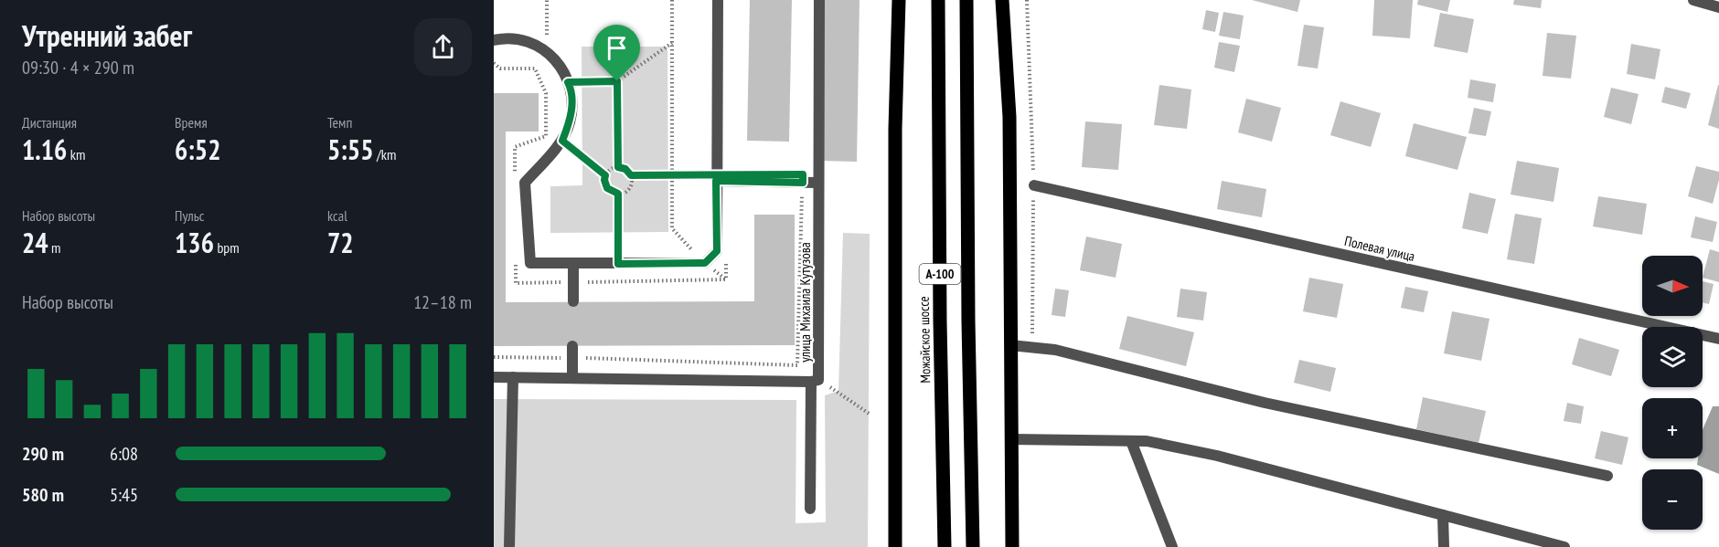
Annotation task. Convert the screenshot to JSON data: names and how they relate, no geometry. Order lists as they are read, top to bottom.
{
  "streets": {
    "main road": ["А-100", "Можайское шоссе"],
    "street": ["Полевая улица", "улица Михаила Кутузова"]
  },
  "north": "right",
  "page": {
    "heading": ["Утренний забег", "09:30 · 4 × 290 m"],
    "stats": [
      ["Дистанция", "1.16 km"],
      ["Время", "6:52"],
      ["Темп", "5:55 /km"],
      ["Набор высоты", "24 m"],
      ["Пульс", "136 bpm"],
      ["kcal", "72"]
    ],
    "map_buttons": ["+", "−"],
    "chart": ["Набор высоты", "12–18 m"],
    "list": [
      {
        "name": "290 m",
        "note": "6:08"
      },
      {
        "name": "580 m",
        "note": "5:45"
      }
    ]
  }
}
